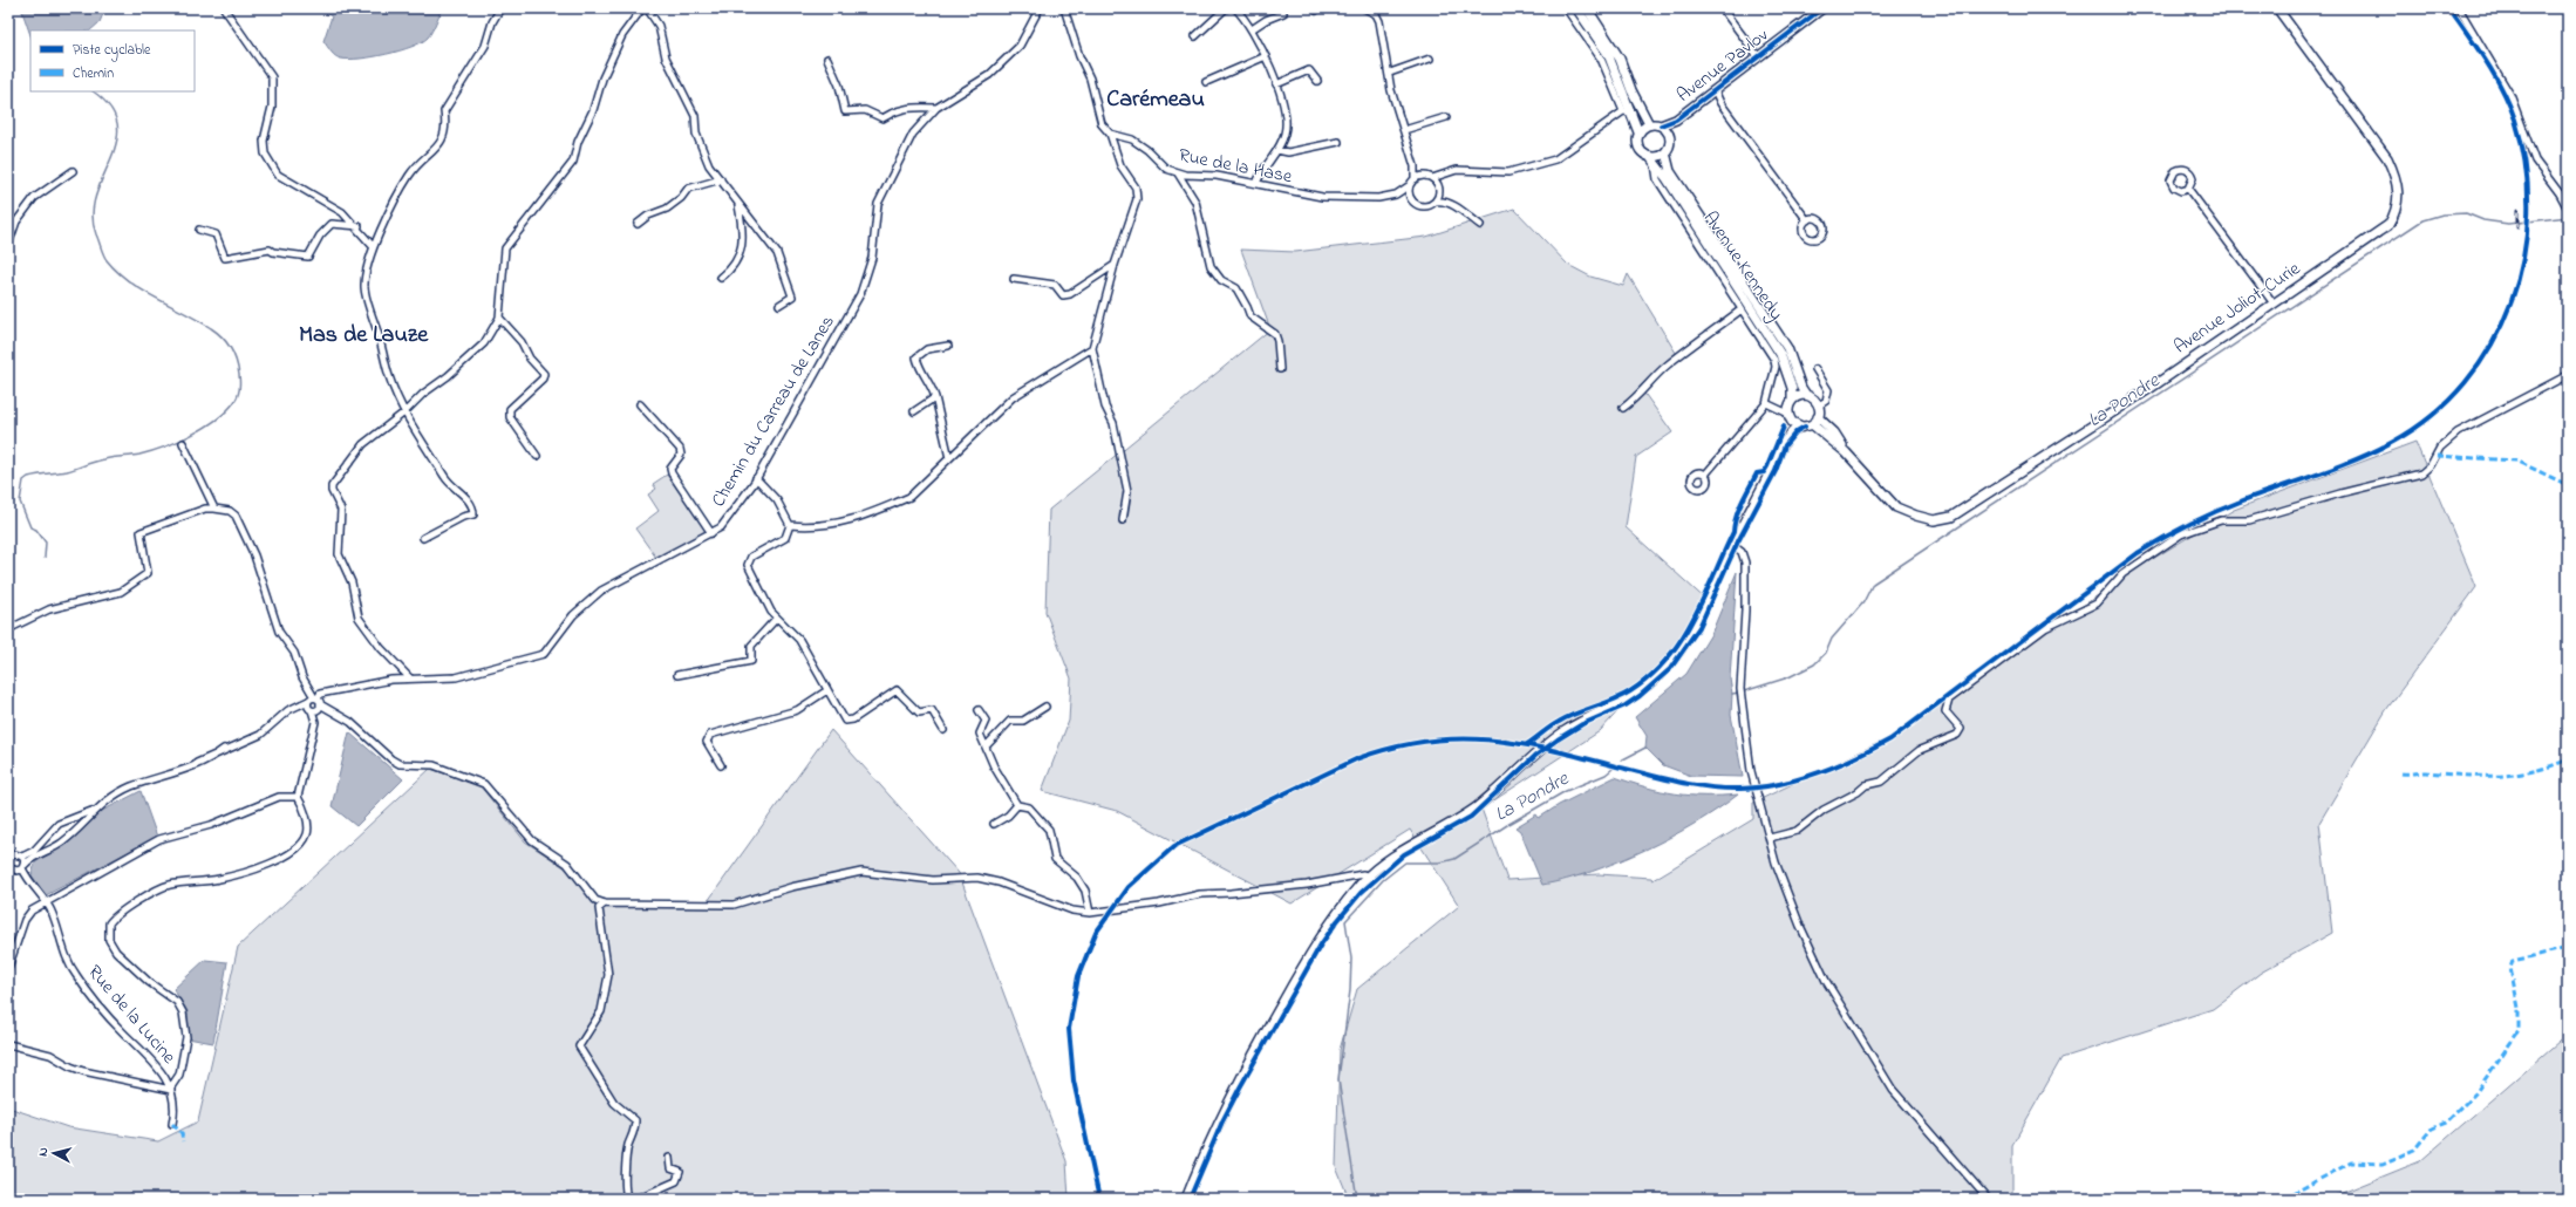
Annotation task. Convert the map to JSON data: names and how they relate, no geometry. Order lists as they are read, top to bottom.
{
  "streets": {
    "main road": ["Avenue Pavlov", "Avenue Kennedy", "Avenue Joliot-Curie"],
    "street": ["Rue de la Hase", "Chemin du Carreau de Lanes", "Rue de la Lucine"]
  },
  "crossings": [
    ["Avenue Pavlov", "Avenue Kennedy"],
    ["Avenue Kennedy", "Avenue Joliot-Curie"],
    ["Chemin du Carreau de Lanes", "Rue de la Lucine"]
  ],
  "districts": ["Carémeau", "Mas de Lauze"],
  "water": ["La Pondre"],
  "legend": ["Piste cyclable", "Chemin"],
  "north": "left"
}
